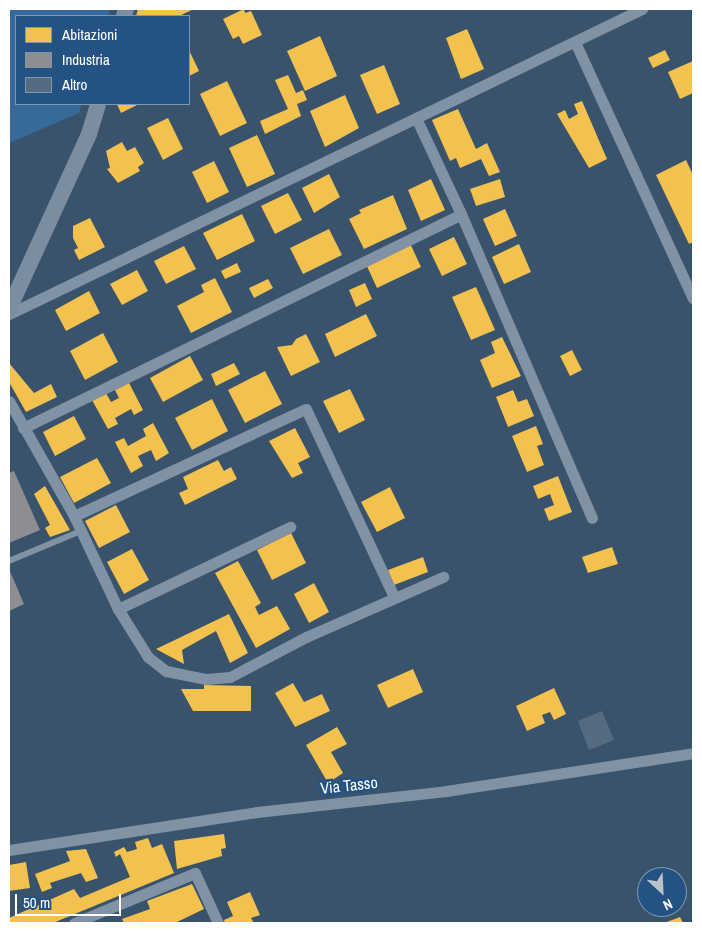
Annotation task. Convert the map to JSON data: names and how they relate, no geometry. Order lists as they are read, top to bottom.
{
  "streets": {
    "street": ["Via Tasso"]
  },
  "legend": ["Abitazioni", "Industria", "Altro"],
  "scale_bar": "50 m",
  "north": "bottom right"
}
